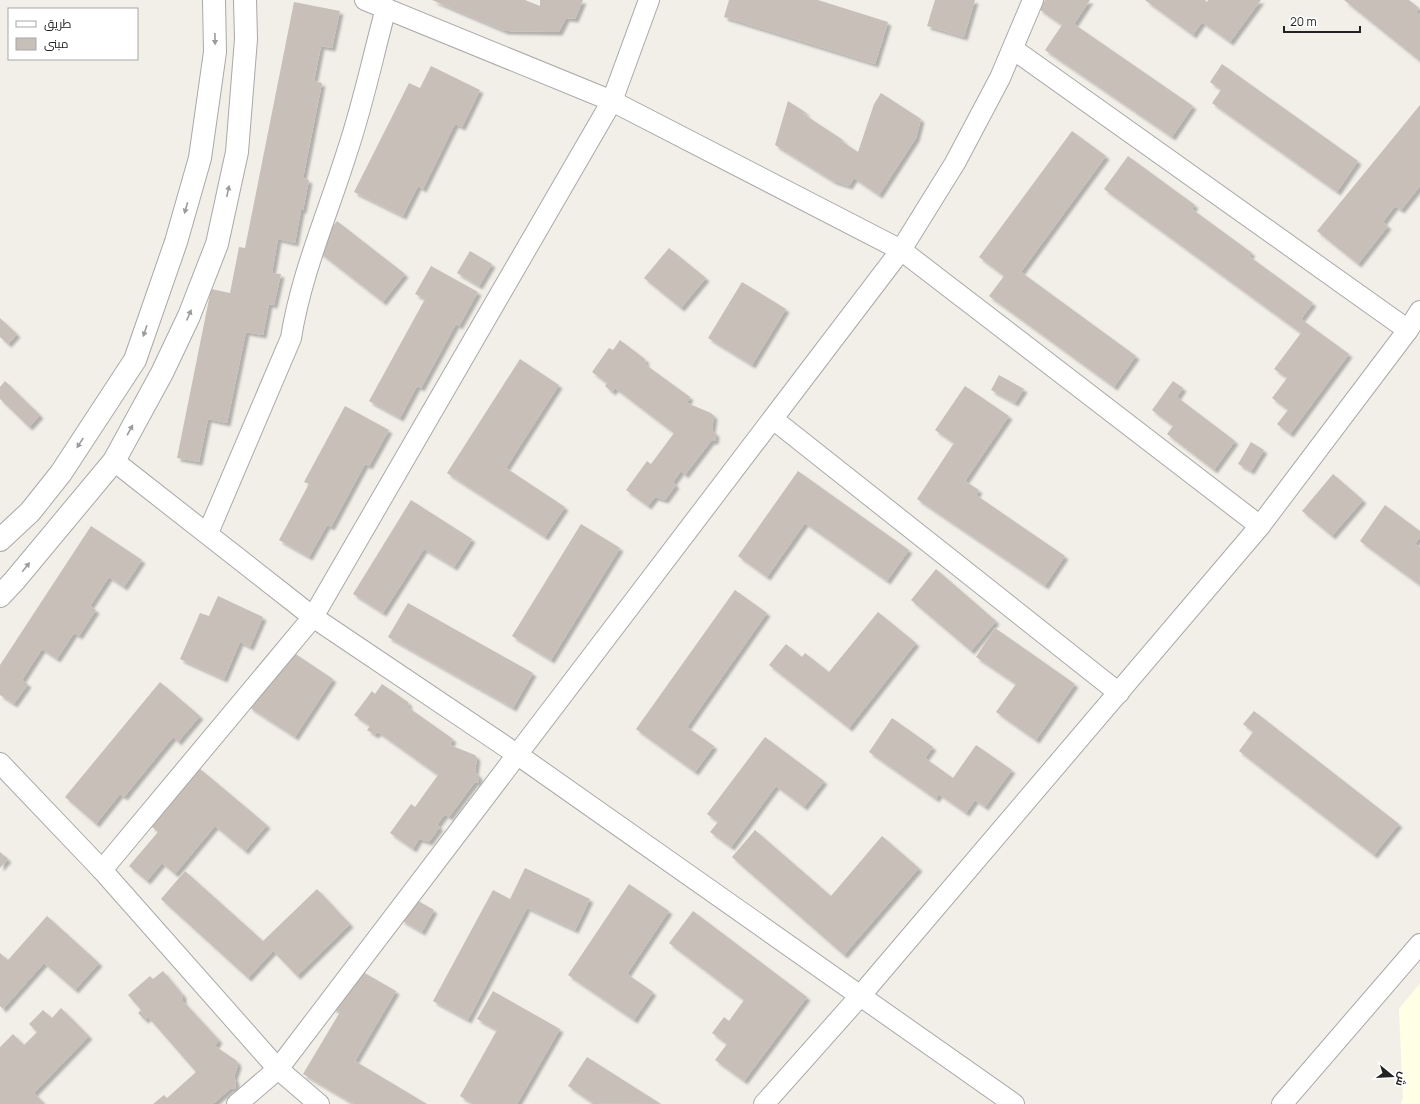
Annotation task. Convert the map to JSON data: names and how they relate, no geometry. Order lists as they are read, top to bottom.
{
  "legend": ["طريق", "مبنى"],
  "scale_bar": "20 m",
  "north": "right"
}
